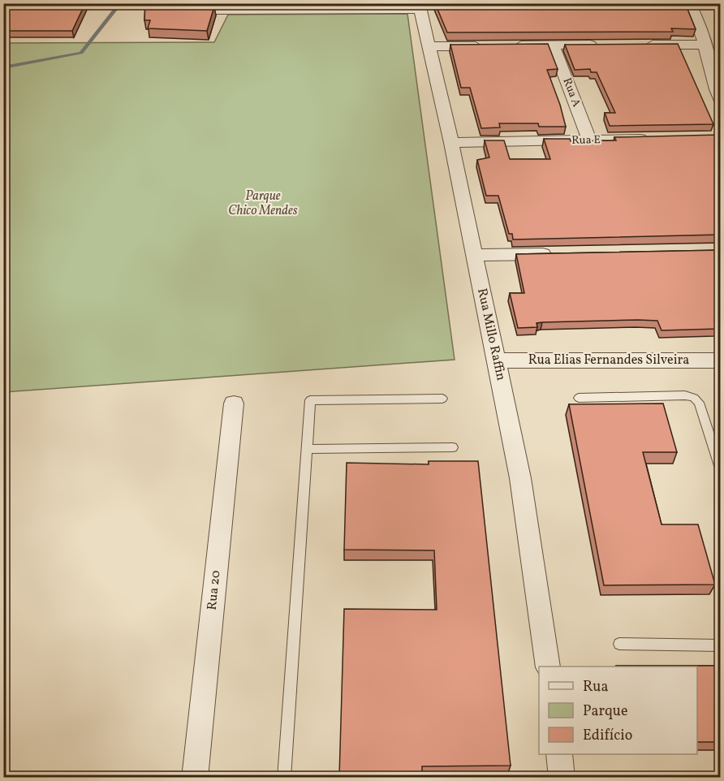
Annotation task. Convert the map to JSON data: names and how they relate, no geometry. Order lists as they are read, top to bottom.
{
  "streets": {
    "street": [
      "Rua A",
      "Rua E",
      "Rua Millo Raffin",
      "Rua Elias Fernandes Silveira",
      "Rua 20"
    ]
  },
  "crossings": [
    ["Rua A", "Rua E"],
    ["Rua E", "Rua Millo Raffin"],
    ["Rua Millo Raffin", "Rua Elias Fernandes Silveira"]
  ],
  "parks": ["Parque Chico Mendes"],
  "legend": ["Rua", "Parque", "Edifício"]
}
